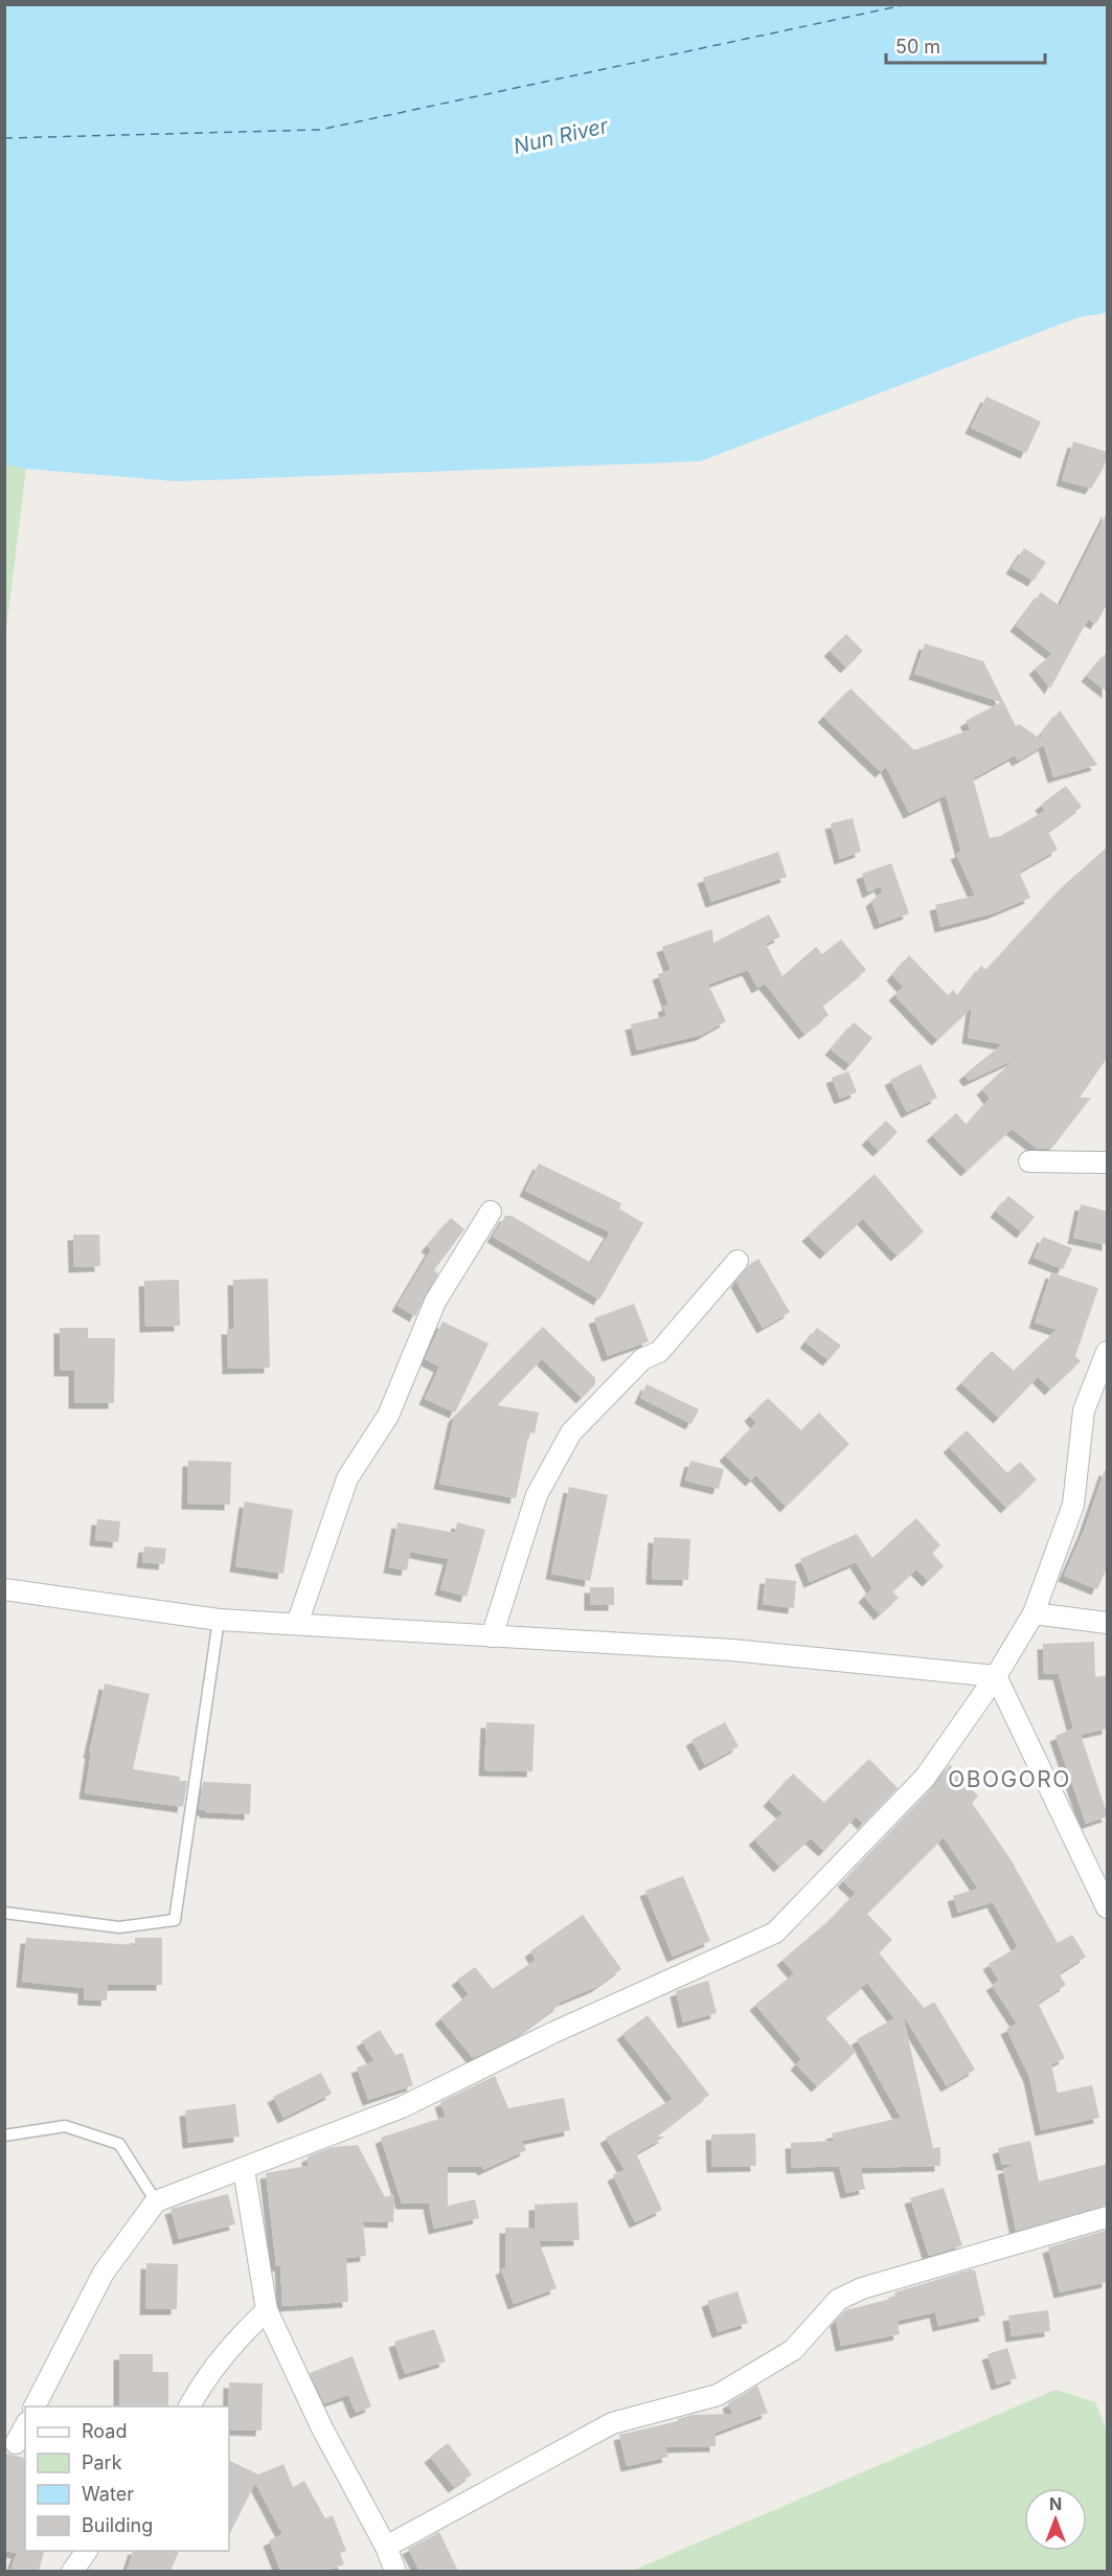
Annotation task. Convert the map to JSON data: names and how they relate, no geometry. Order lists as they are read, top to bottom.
{
  "districts": ["OBOGORO"],
  "water": ["Nun River"],
  "legend": [
    "Road",
    "Park",
    "Water",
    "Building"
  ],
  "scale_bar": "50 m",
  "north": "top"
}
